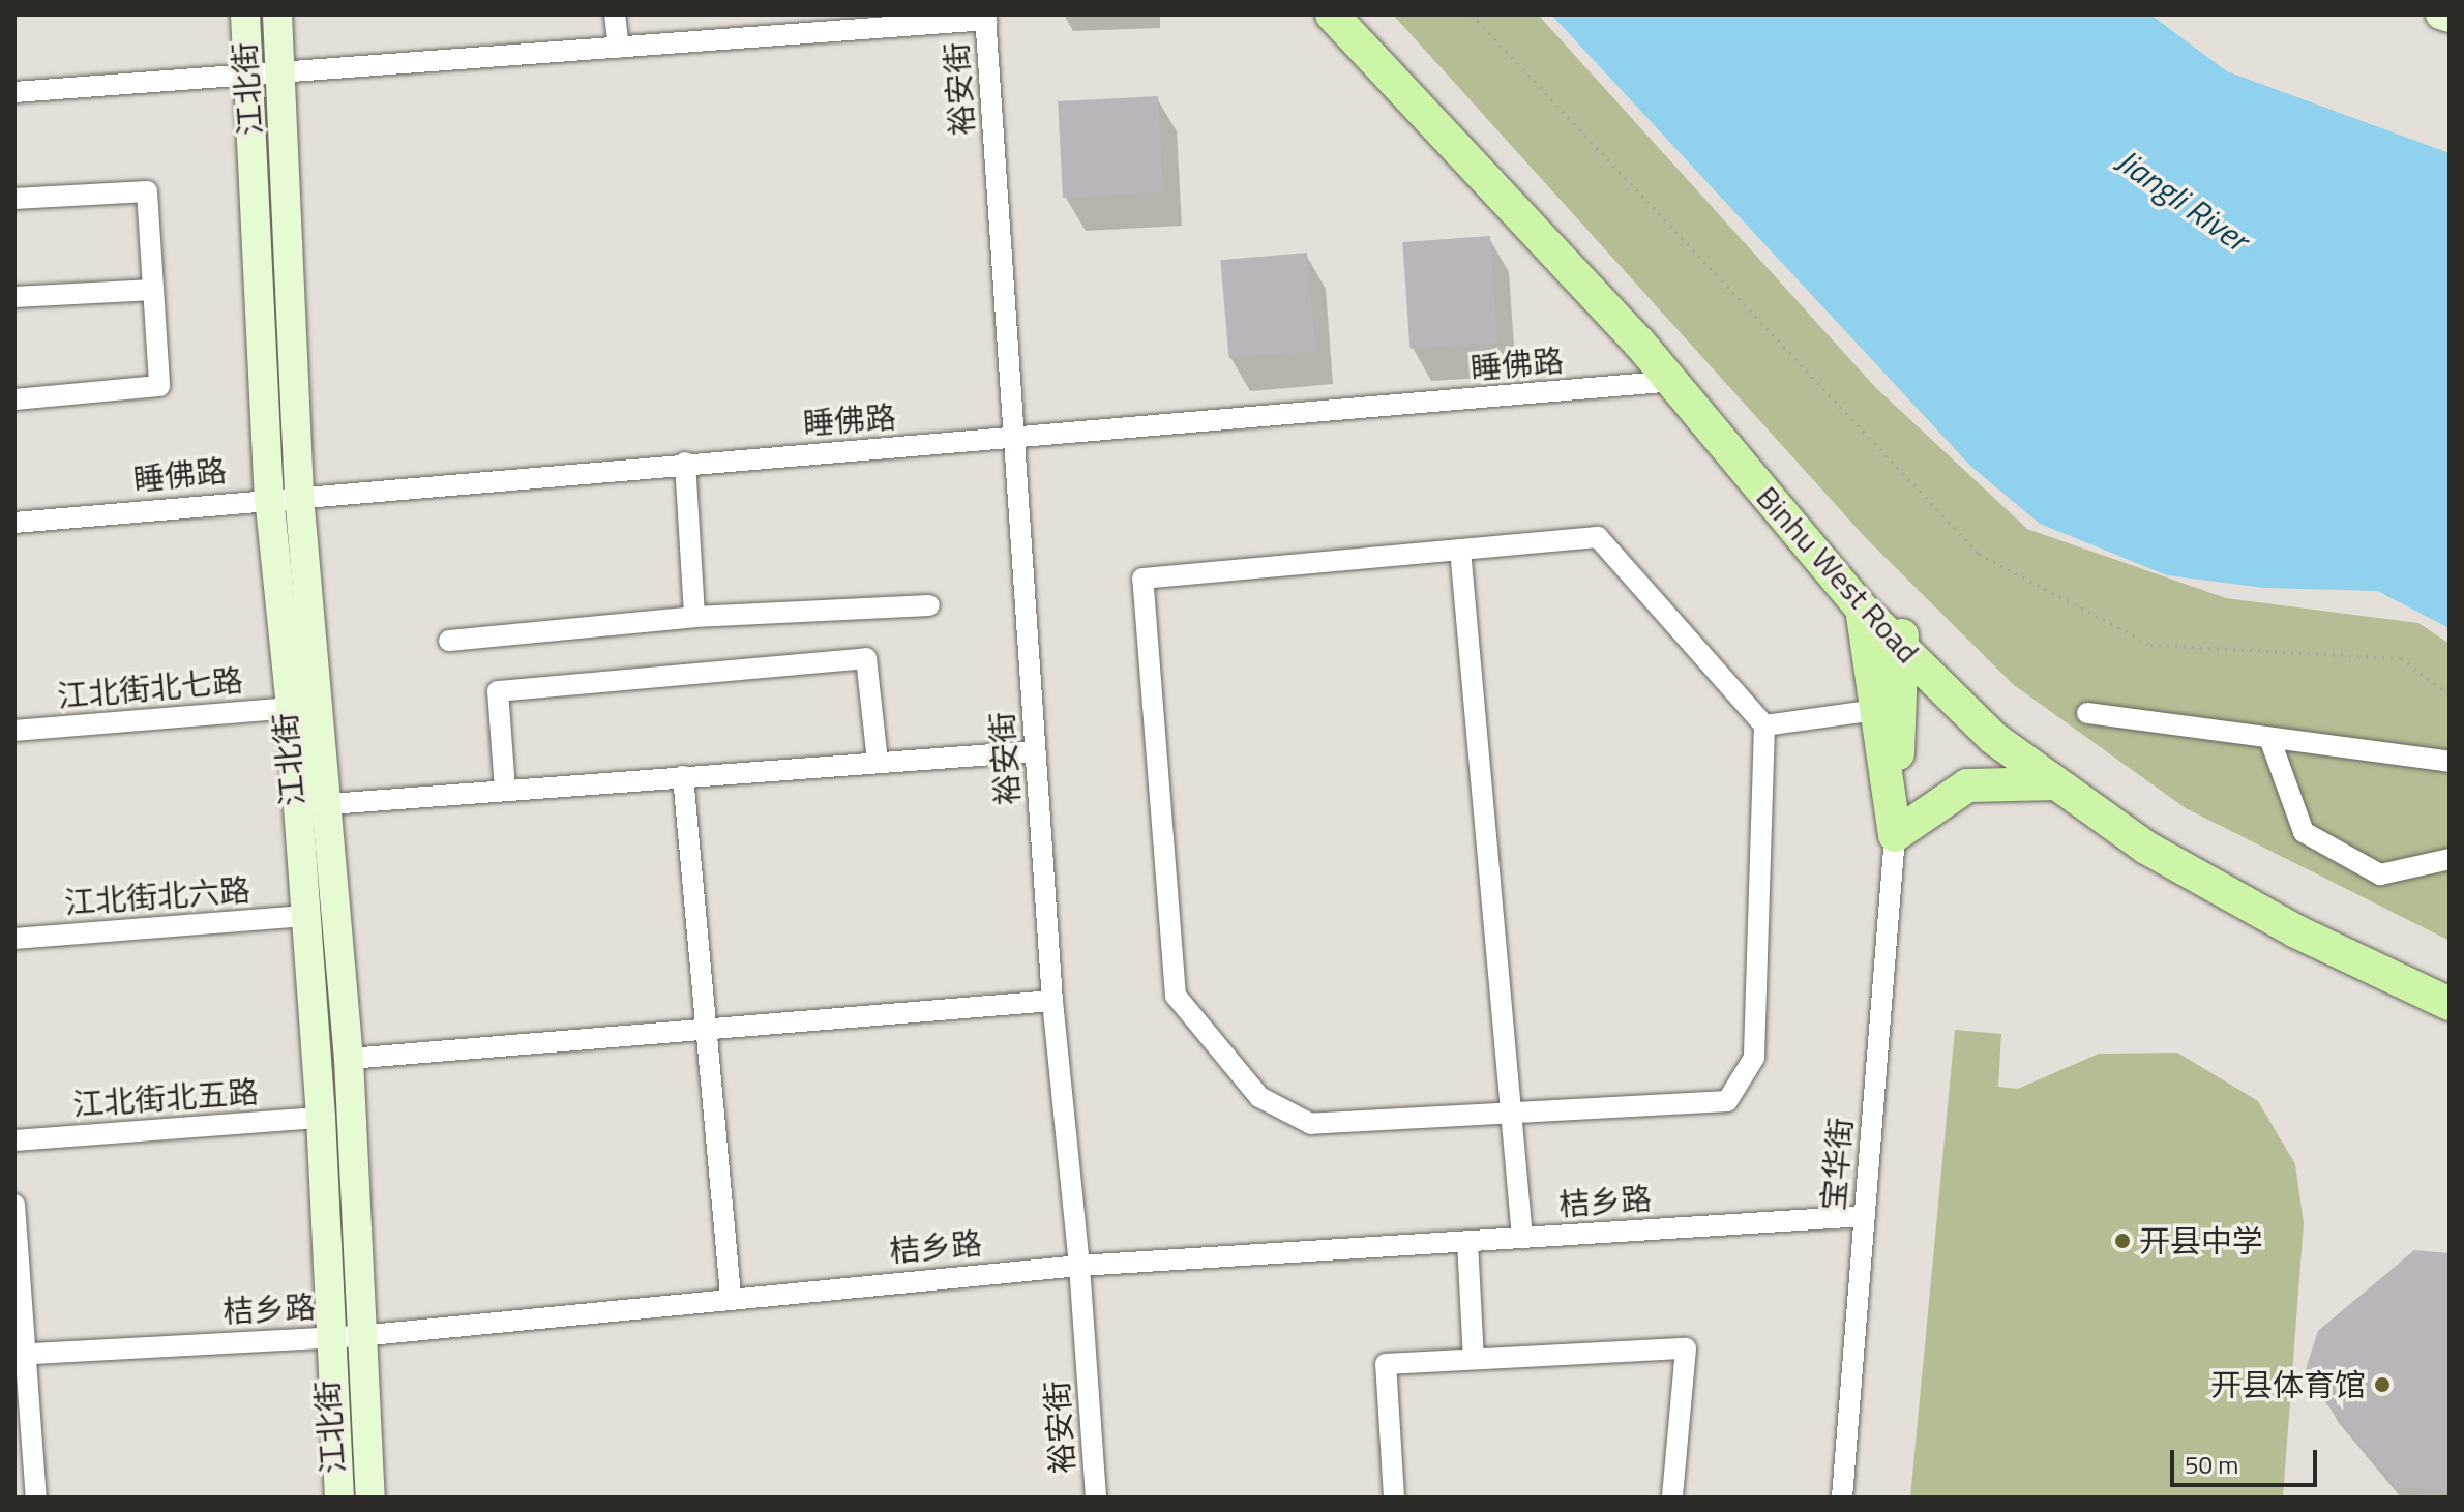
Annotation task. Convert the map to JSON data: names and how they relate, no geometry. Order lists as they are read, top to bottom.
{
  "streets": {
    "main road": ["江北街", "Binhu West Road"],
    "street": [
      "裕安街",
      "睡佛路",
      "江北街北七路",
      "江北街北六路",
      "江北街北五路",
      "宝华街",
      "桔乡路"
    ]
  },
  "crossings": [
    ["江北街", "睡佛路"],
    ["江北街", "江北街北七路"],
    ["江北街", "江北街北六路"],
    ["江北街", "江北街北五路"],
    ["江北街", "桔乡路"],
    ["裕安街", "睡佛路"],
    ["裕安街", "桔乡路"],
    ["睡佛路", "Binhu West Road"],
    ["宝华街", "桔乡路"]
  ],
  "water": ["Jiangli River"],
  "places": ["开县中学", "开县体育馆"],
  "scale_bar": "50 m"
}
